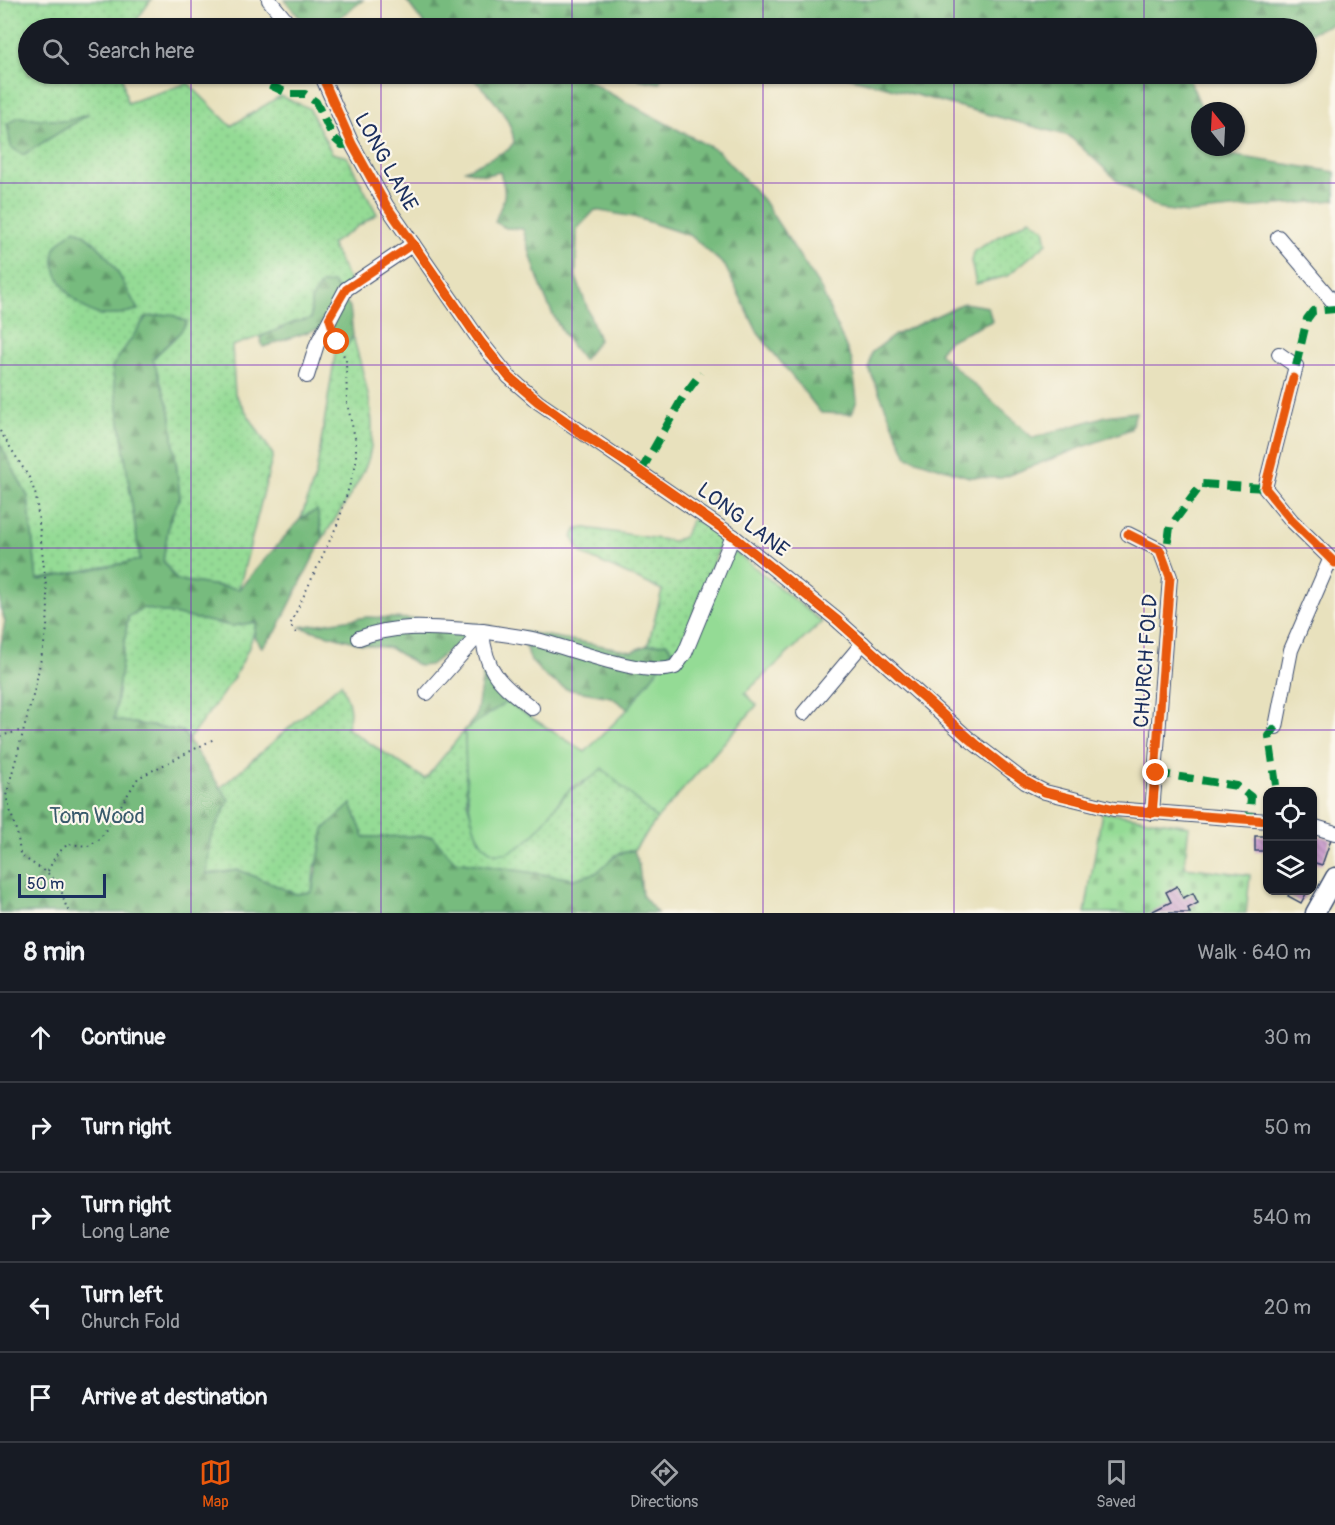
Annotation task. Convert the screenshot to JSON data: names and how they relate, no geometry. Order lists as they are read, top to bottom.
{
  "streets": {
    "street": ["LONG LANE", "CHURCH FOLD"]
  },
  "crossings": [
    ["LONG LANE", "CHURCH FOLD"]
  ],
  "parks": ["Tom Wood"],
  "scale_bar": "50 m",
  "north": "top",
  "page": {
    "search": "Search here",
    "scale": "50 m",
    "heading": ["8 min", "Walk · 640 m"],
    "list": [
      ["Continue", "30 m"],
      ["Turn right", "50 m"],
      ["Turn right", "Long Lane", "540 m"],
      ["Turn left", "Church Fold", "20 m"],
      "Arrive at destination"
    ],
    "nav": ["Map", "Directions", "Saved"]
  }
}
